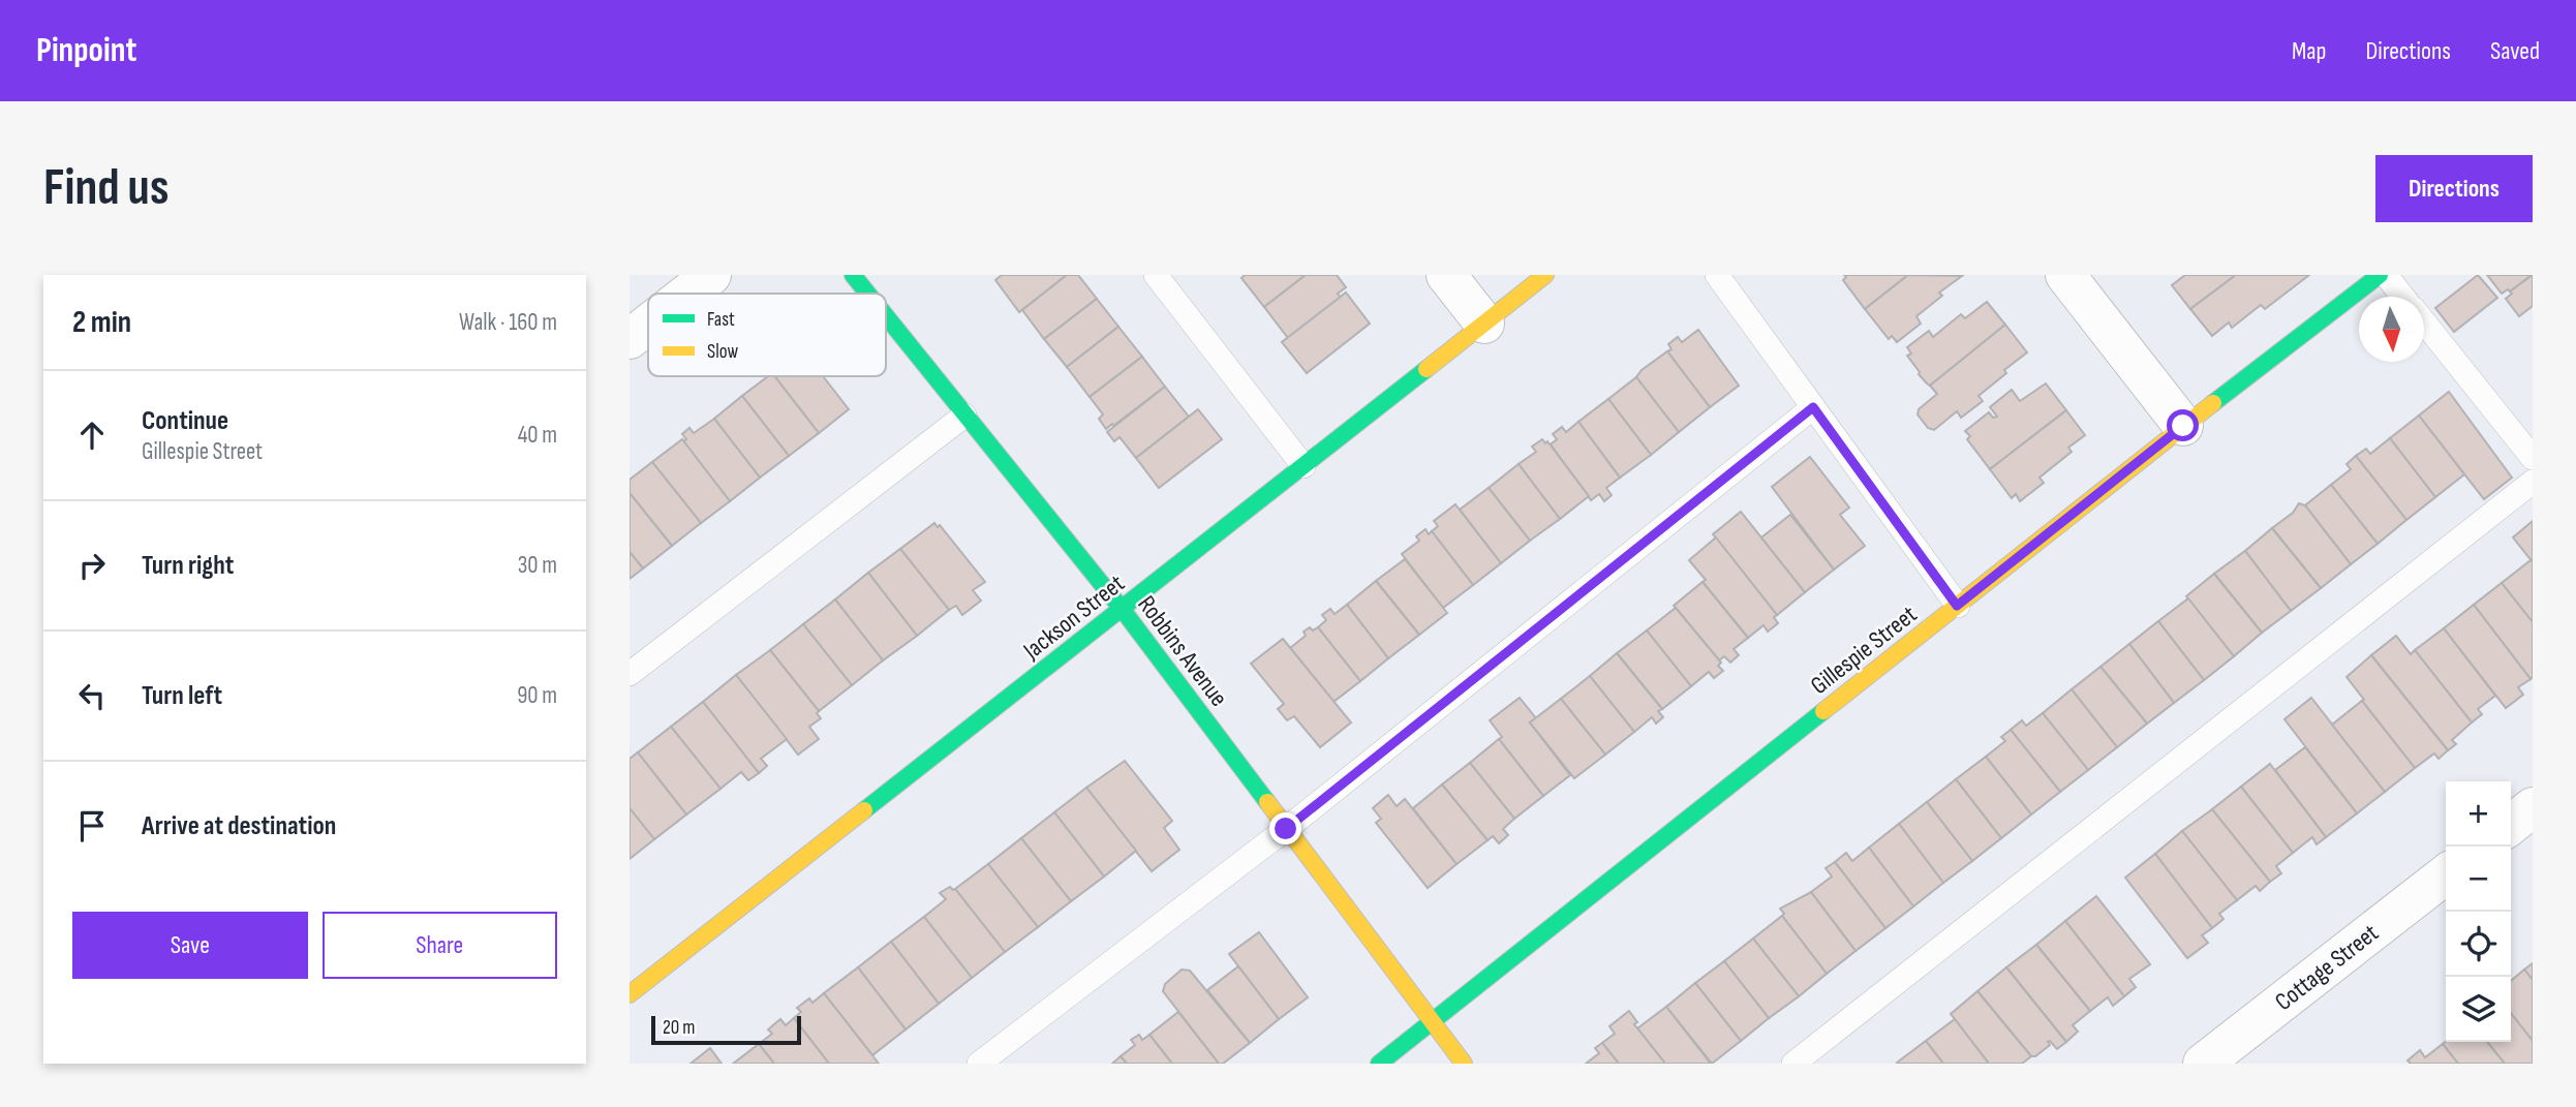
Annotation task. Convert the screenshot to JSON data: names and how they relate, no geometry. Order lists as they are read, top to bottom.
{
  "streets": {
    "main road": ["Jackson Street", "Gillespie Street", "Robbins Avenue"],
    "street": ["Cottage Street"]
  },
  "crossings": [
    ["Jackson Street", "Robbins Avenue"],
    ["Gillespie Street", "Robbins Avenue"]
  ],
  "legend": ["Fast", "Slow"],
  "scale_bar": "20 m",
  "north": "bottom",
  "page": {
    "header": "Pinpoint",
    "nav": ["Map", "Directions", "Saved"],
    "buttons": [
      "Directions",
      ["Save", "Share"]
    ],
    "title": "Find us",
    "heading": ["2 min", "Walk · 160 m"],
    "list": [
      ["Continue", "Gillespie Street", "40 m"],
      ["Turn right", "30 m"],
      ["Turn left", "90 m"],
      "Arrive at destination"
    ],
    "map_buttons": ["+", "−"],
    "scale": "20 m"
  }
}
